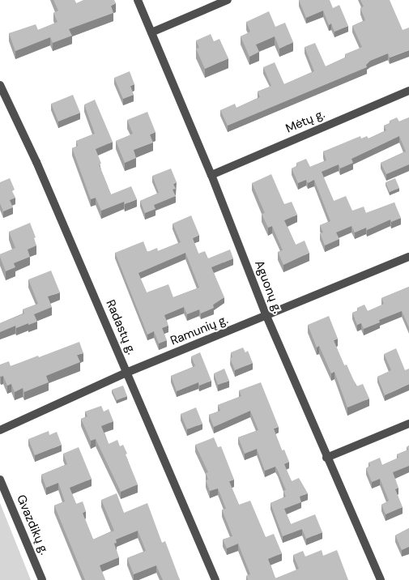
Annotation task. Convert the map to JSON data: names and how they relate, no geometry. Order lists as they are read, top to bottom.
{
  "streets": {
    "street": [
      "Mėtų g.",
      "Aguonų g.",
      "Radastų g.",
      "Ramunių g.",
      "Gvazdikų g."
    ]
  },
  "crossings": [
    ["Mėtų g.", "Aguonų g."],
    ["Aguonų g.", "Ramunių g."],
    ["Radastų g.", "Ramunių g."]
  ]
}
